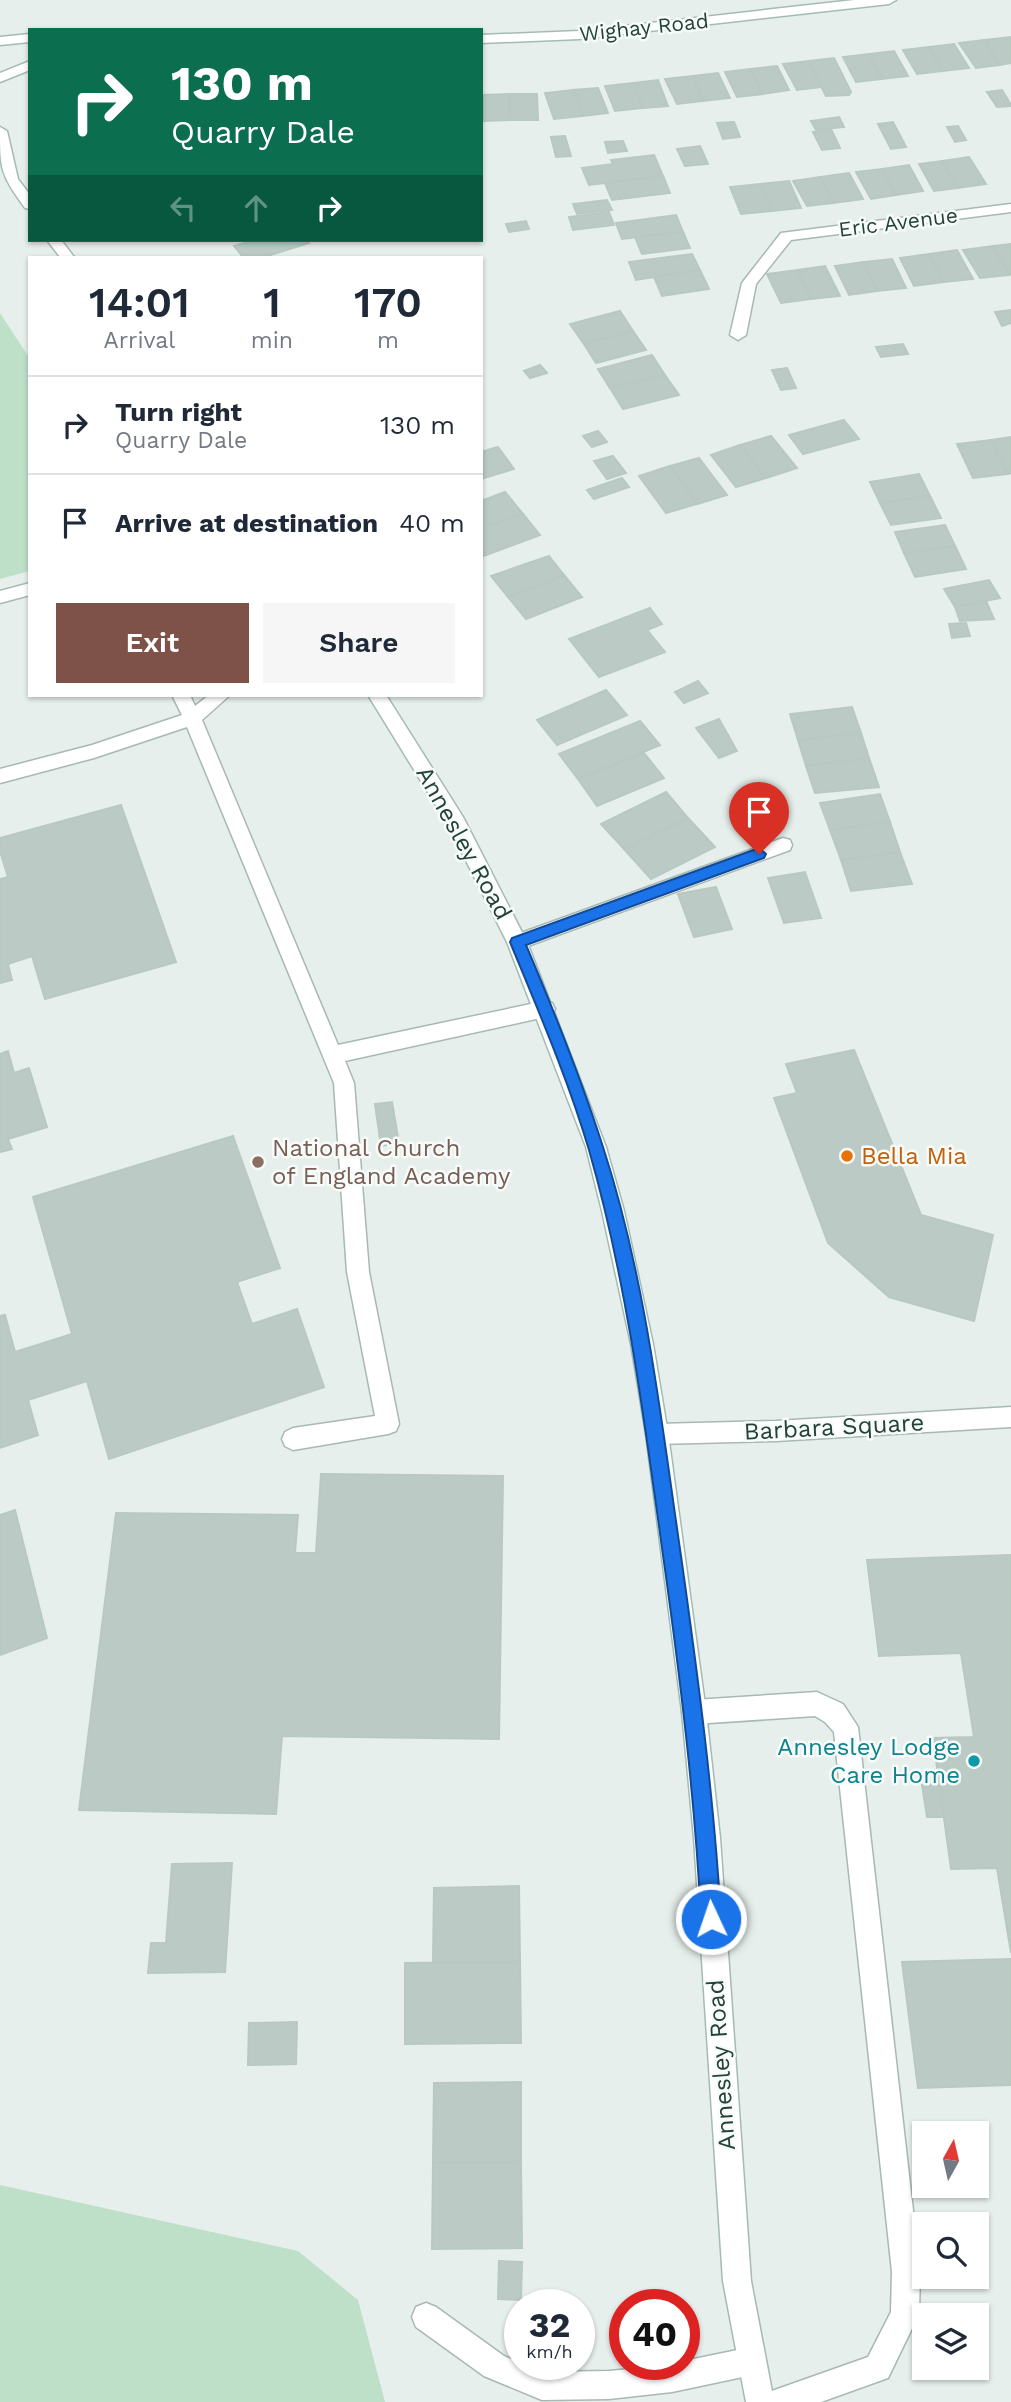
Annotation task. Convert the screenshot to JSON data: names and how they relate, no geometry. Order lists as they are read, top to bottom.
{
  "streets": {
    "street": [
      "Wighay Road",
      "Eric Avenue",
      "Annesley Road",
      "Barbara Square"
    ]
  },
  "crossings": [
    ["Annesley Road", "Barbara Square"]
  ],
  "places": ["Bella Mia", "National Church of England Academy", "Annesley Lodge Care Home"],
  "north": "top",
  "page": {
    "turn": ["130 m", "Quarry Dale"],
    "eta": [
      "14:01",
      "Arrival",
      "1",
      "min",
      "170",
      "m"
    ],
    "list": [
      {
        "name": "Turn right",
        "note": "Quarry Dale",
        "value": "130 m"
      },
      {
        "name": "Arrive at destination",
        "value": "40 m"
      }
    ],
    "buttons": ["Exit", "Share"],
    "speed": "32 km/h",
    "limit": "40"
  }
}
